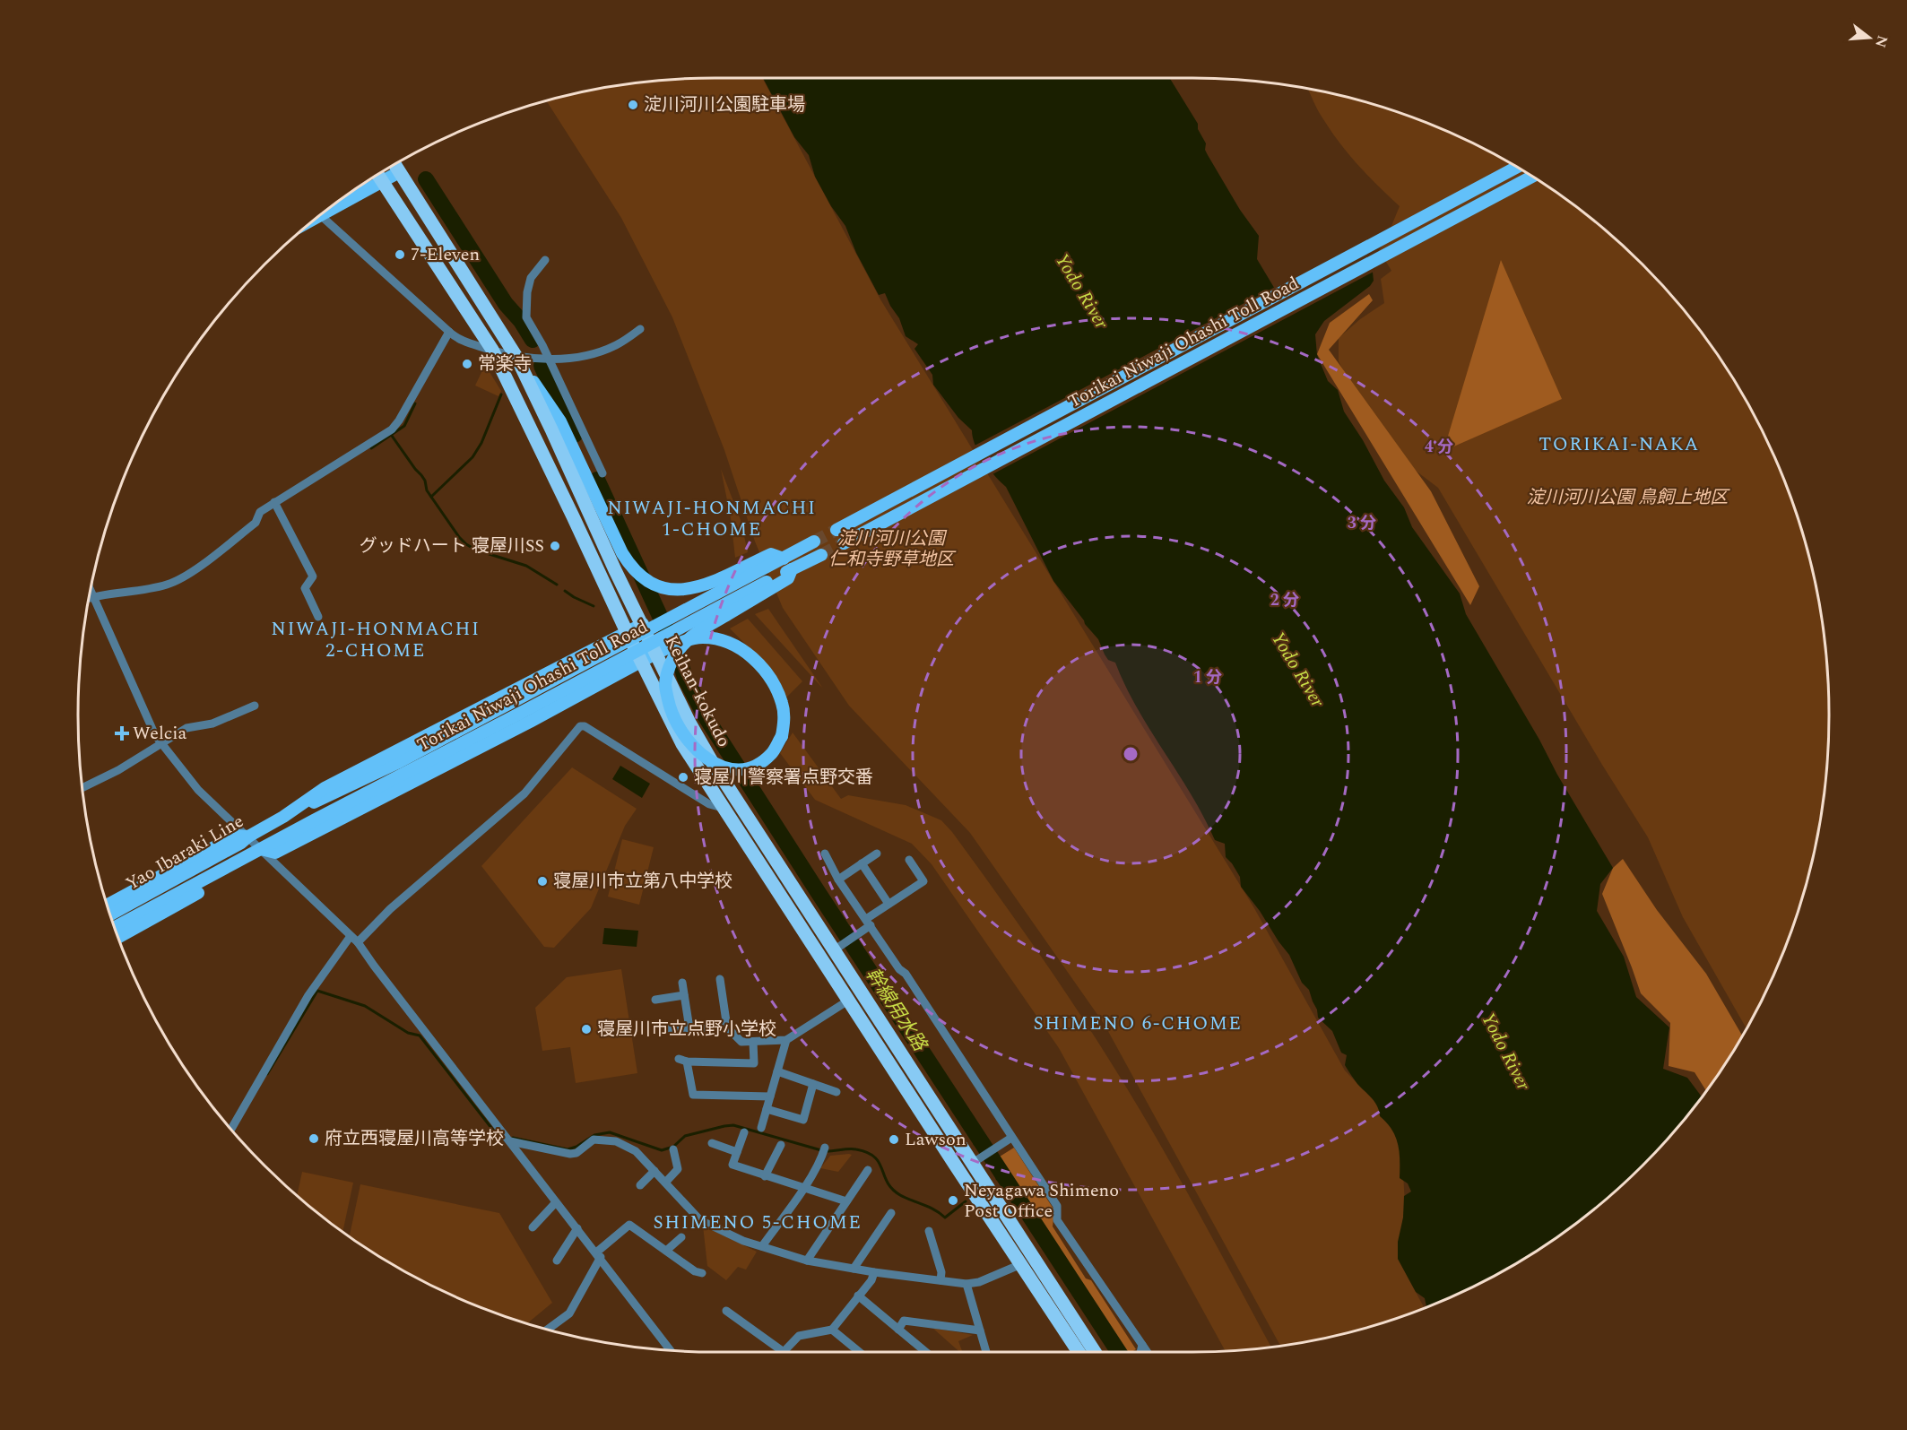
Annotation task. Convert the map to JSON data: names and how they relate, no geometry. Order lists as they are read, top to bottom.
{
  "streets": {
    "highway": ["Keihan-kokudo"],
    "main road": ["Torikai Niwaji Ohashi Toll Road", "Yao Ibaraki Line"]
  },
  "crossings": [
    ["Torikai Niwaji Ohashi Toll Road", "Yao Ibaraki Line"]
  ],
  "districts": [
    "TORIKAI-NAKA",
    "NIWAJI-HONMACHI 1-CHOME",
    "NIWAJI-HONMACHI 2-CHOME",
    "SHIMENO 6-CHOME",
    "SHIMENO 5-CHOME"
  ],
  "water": ["Yodo River", "幹線用水路"],
  "parks": ["淀川河川公園 鳥飼上地区", "淀川河川公園 仁和寺野草地区"],
  "places": {
    "other": [
      "淀川河川公園駐車場",
      "7-Eleven",
      "常楽寺",
      "グッドハート 寝屋川SS",
      "寝屋川警察署点野交番",
      "寝屋川市立第八中学校",
      "寝屋川市立点野小学校",
      "府立西寝屋川高等学校",
      "Lawson",
      "Neyagawa Shimeno Post Office"
    ],
    "health": ["Welcia"]
  },
  "north": "right",
  "rings": [
    "4 分",
    "3 分",
    "2 分",
    "1 分"
  ]
}
